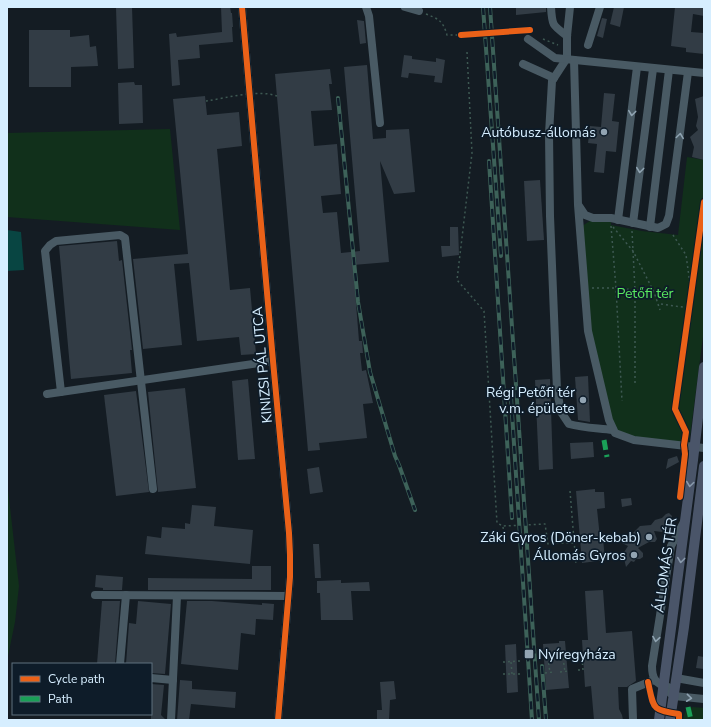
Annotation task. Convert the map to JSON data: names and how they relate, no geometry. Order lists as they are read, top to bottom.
{
  "streets": {
    "main road": ["ÁLLOMÁS TÉR"],
    "street": ["KINIZSI PÁL UTCA"]
  },
  "parks": ["Petőfi tér"],
  "places": {
    "other": [
      "Autóbusz-állomás",
      "Régi Petőfi tér v.m. épülete",
      "Záki Gyros (Döner-kebab)",
      "Állomás Gyros"
    ],
    "transit": ["Nyíregyháza"]
  },
  "legend": ["Cycle path", "Path"]
}
